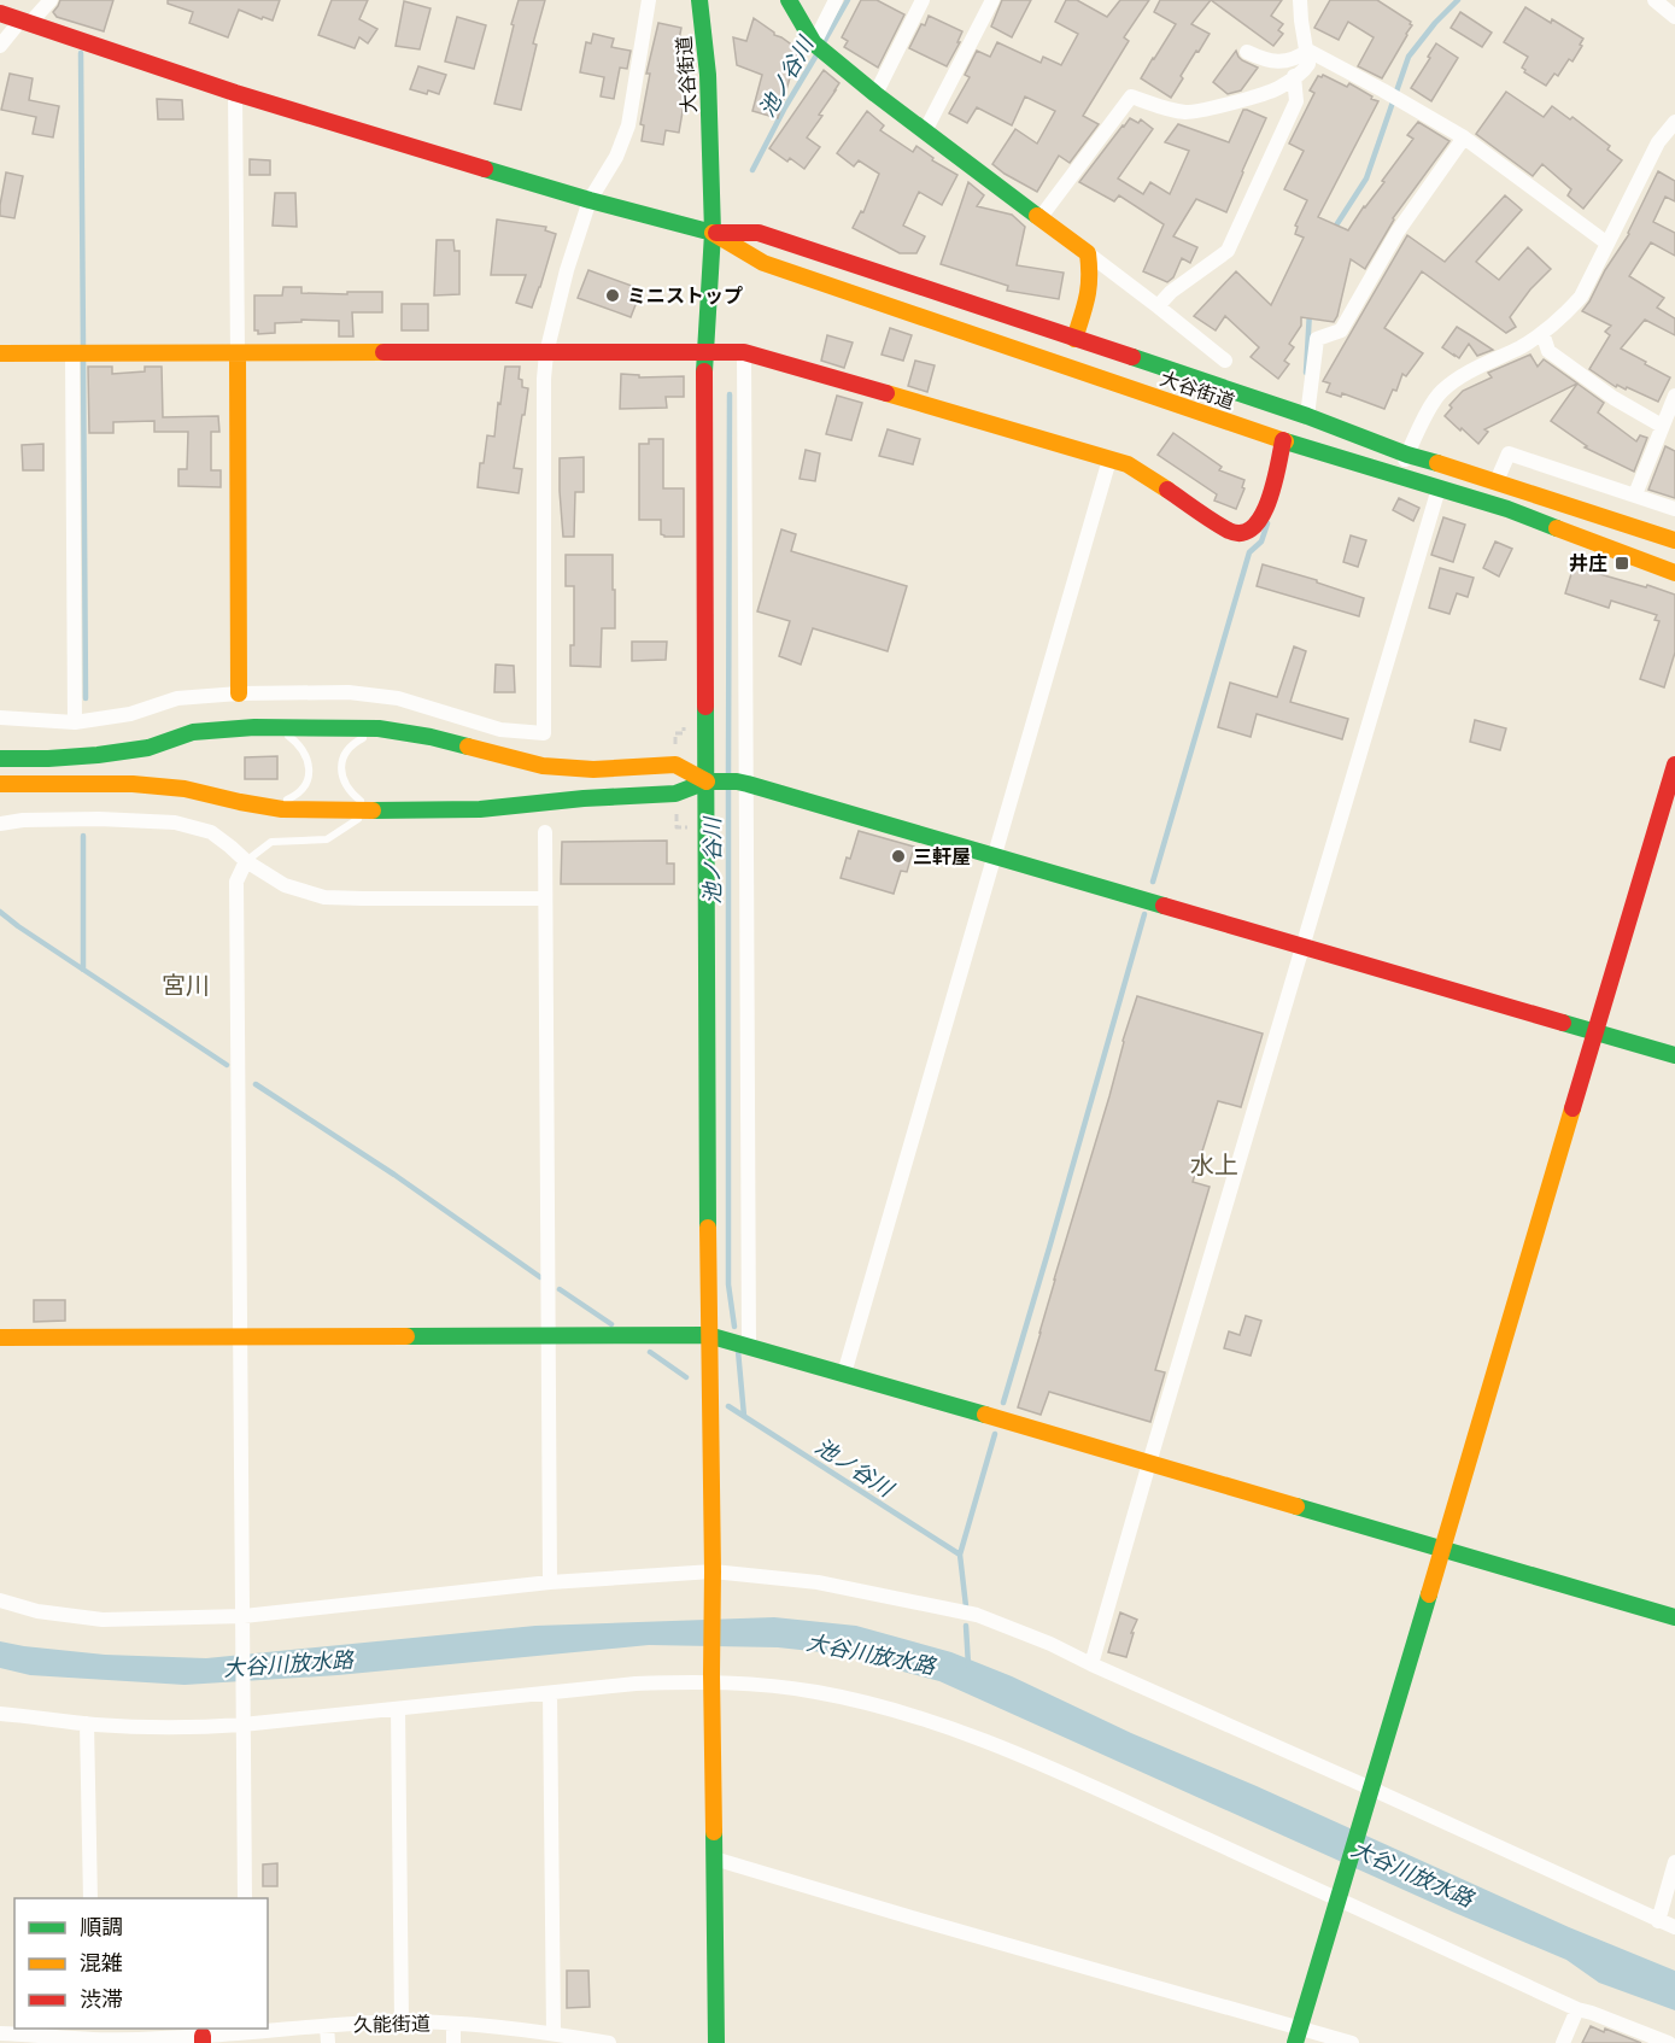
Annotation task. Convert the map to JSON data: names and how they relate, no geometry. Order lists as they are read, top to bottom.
{
  "streets": {
    "main road": ["大谷街道"],
    "street": ["久能街道"]
  },
  "districts": ["宮川", "水上"],
  "water": ["池ノ谷川", "大谷川放水路"],
  "places": {
    "other": ["ミニストップ", "三軒屋"],
    "transit": ["井庄"]
  },
  "legend": ["順調", "混雑", "渋滞"]
}
